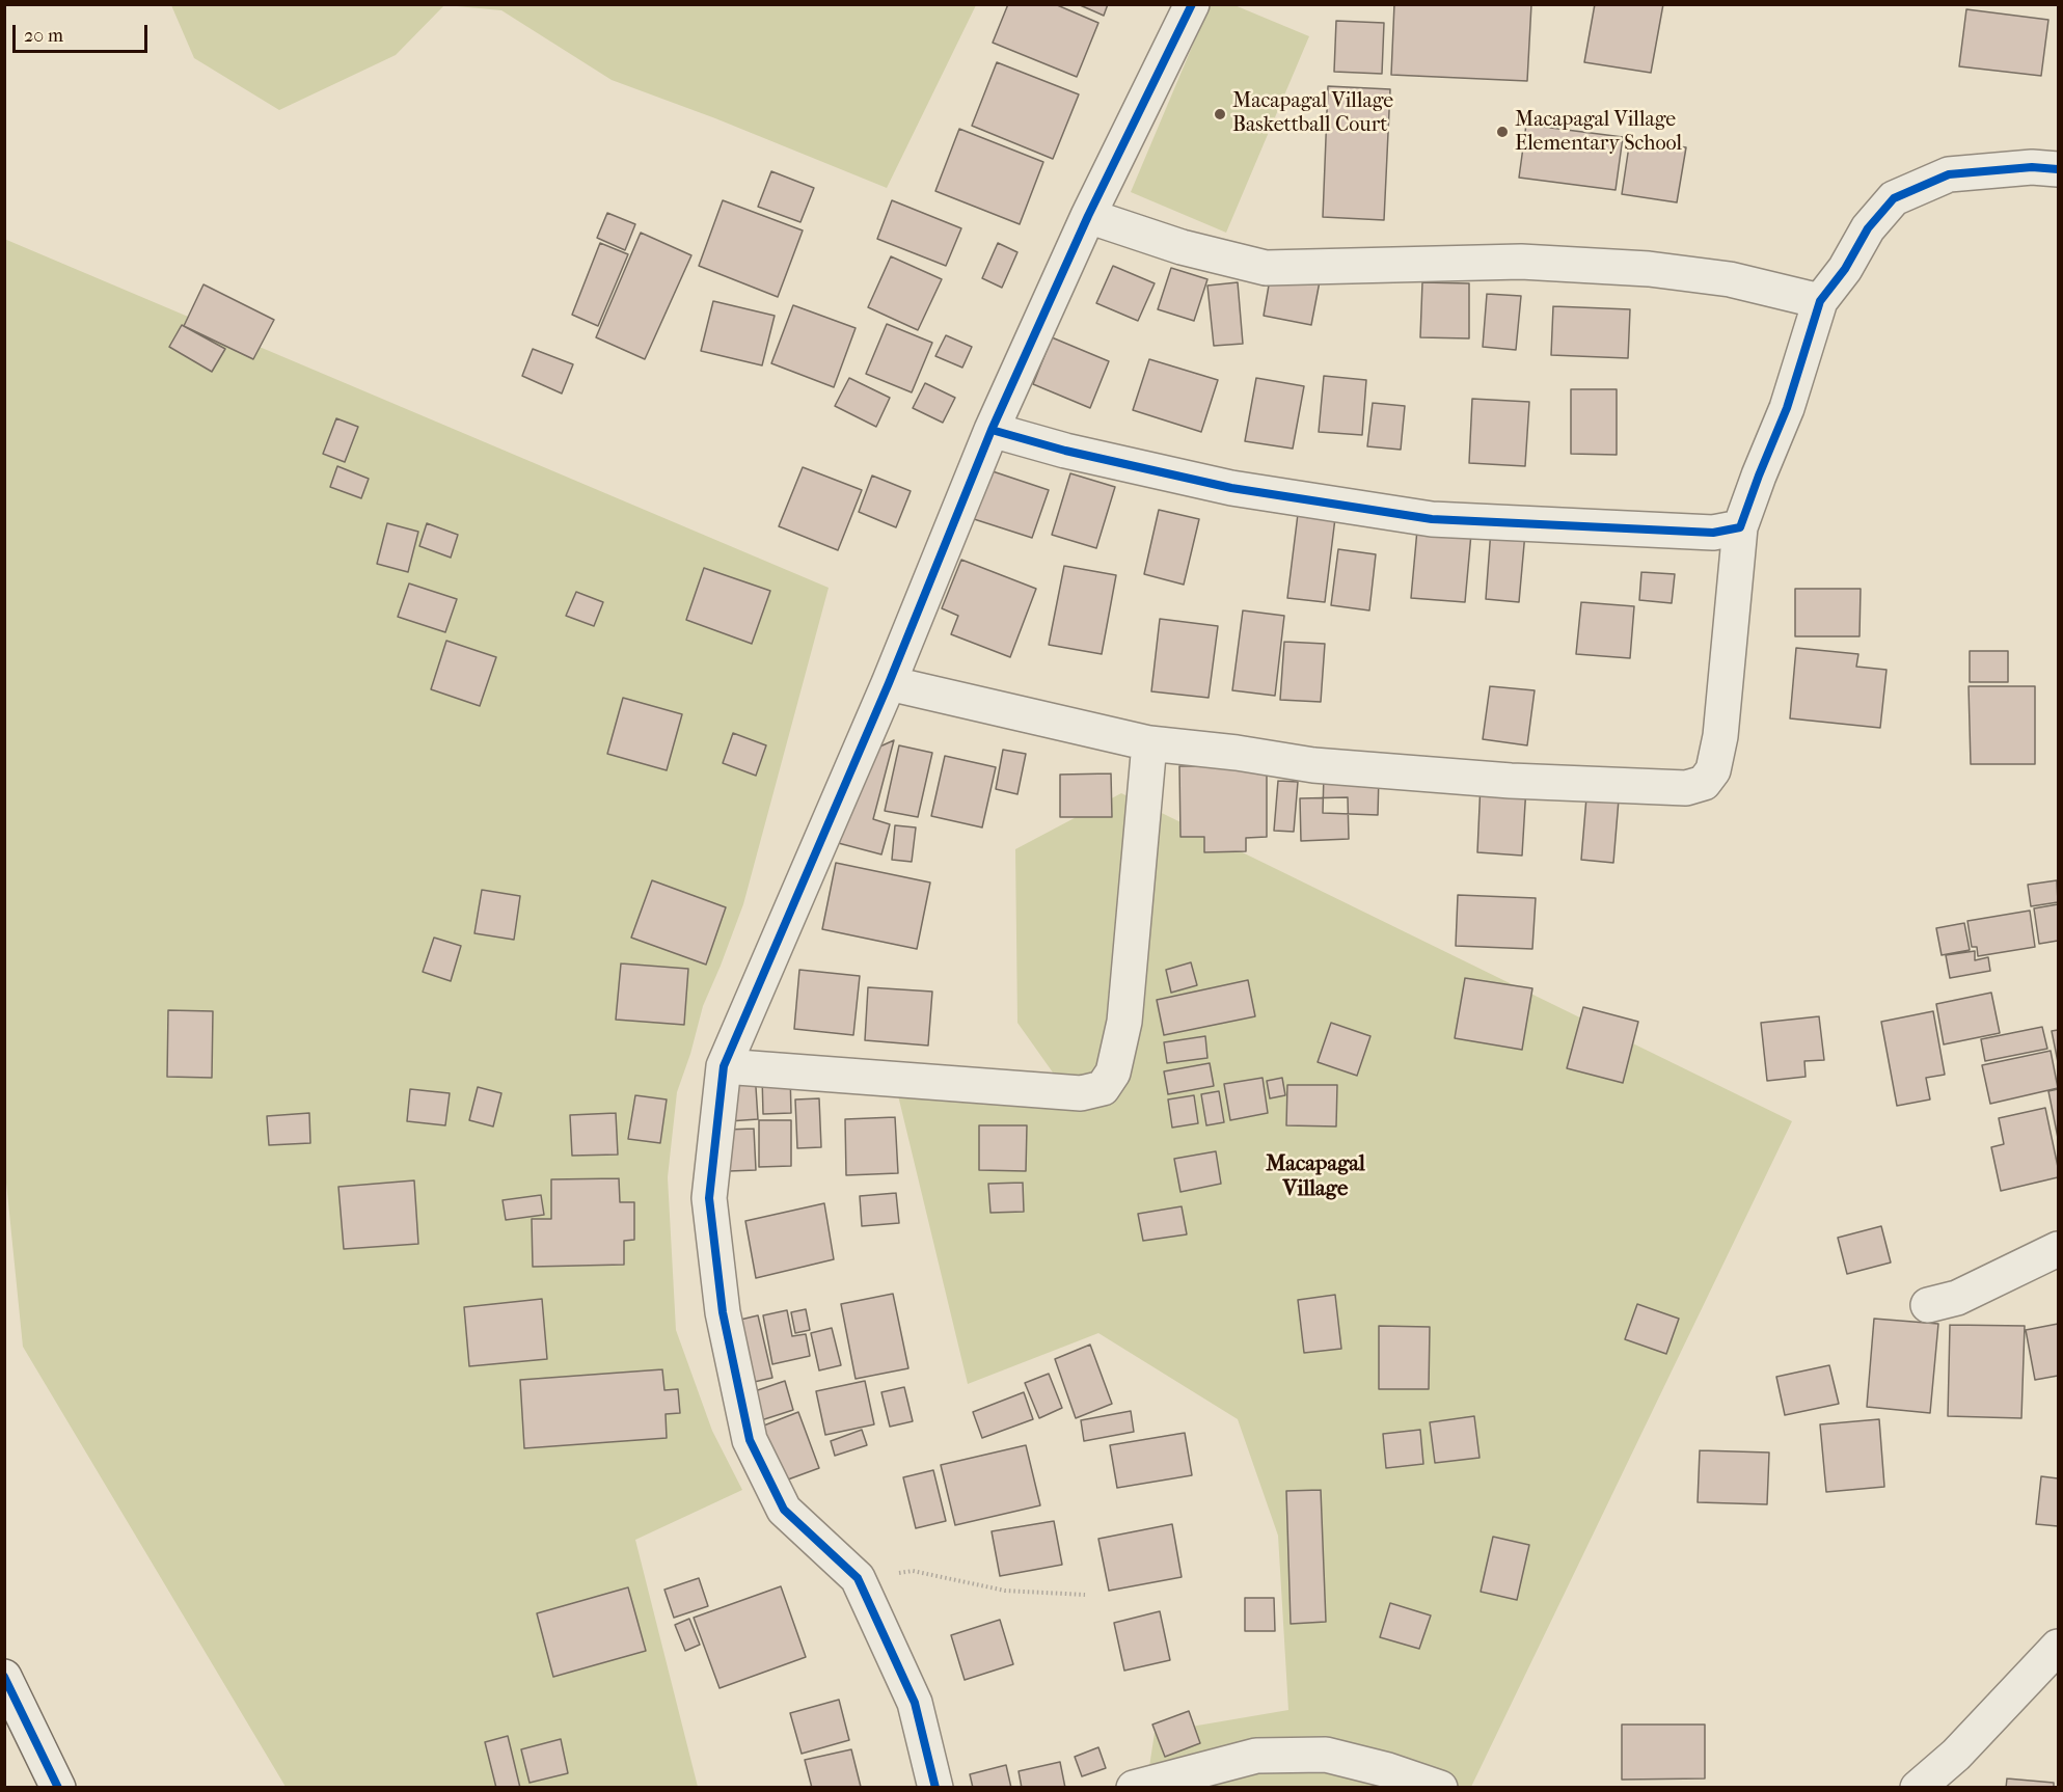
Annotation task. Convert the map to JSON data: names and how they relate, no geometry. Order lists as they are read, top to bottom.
{
  "districts": ["Macapagal Village"],
  "places": ["Macapagal Village Baskettball Court", "Macapagal Village Elementary School"],
  "scale_bar": "20 m"
}
